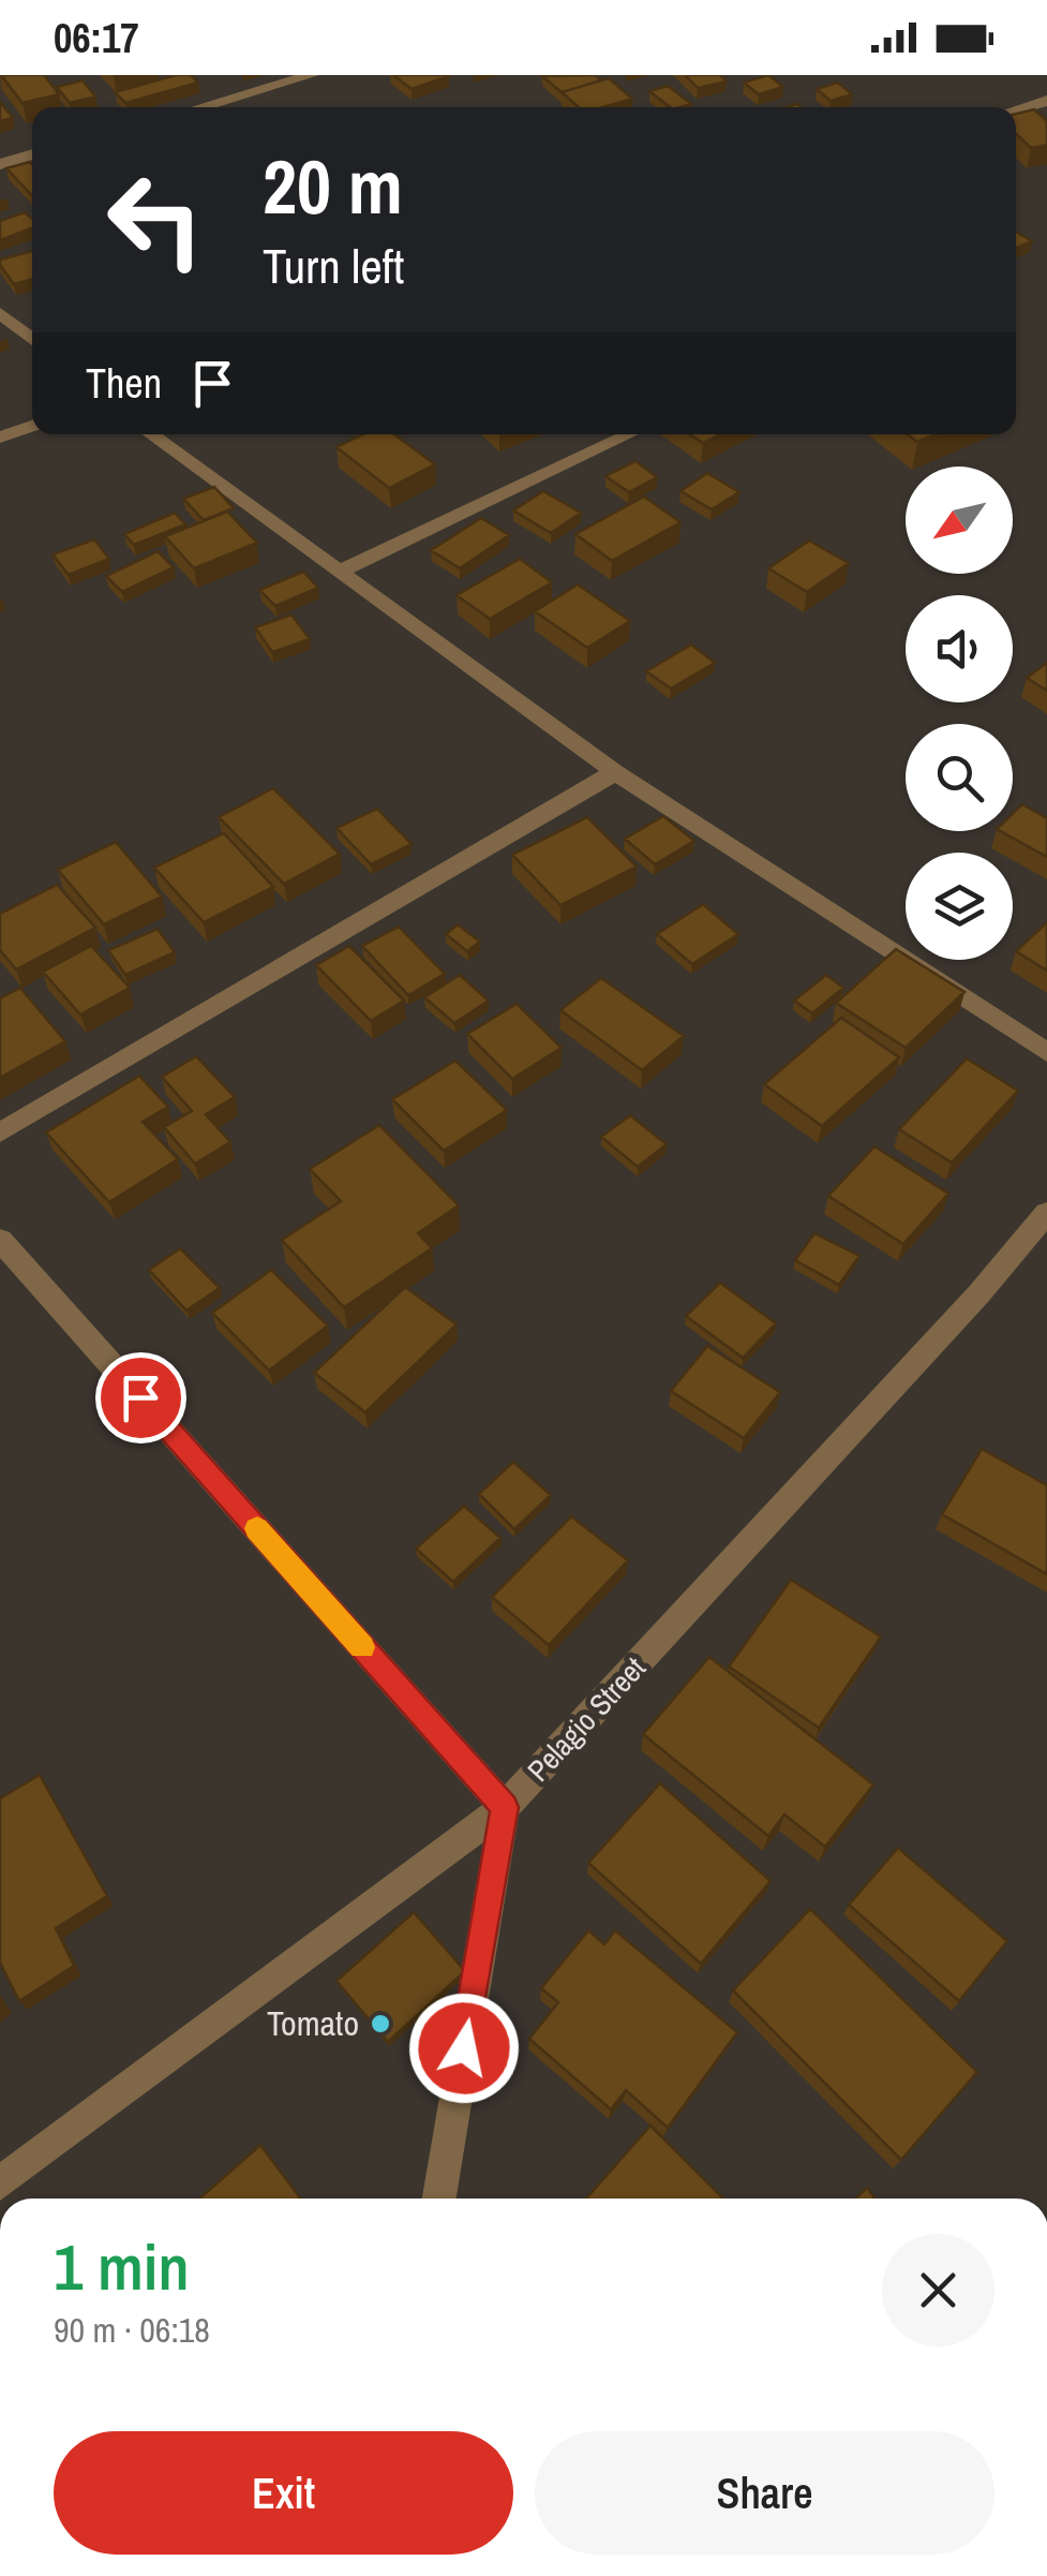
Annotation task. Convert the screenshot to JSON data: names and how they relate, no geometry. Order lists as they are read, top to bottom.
{
  "streets": {
    "street": ["Pelagio Street"]
  },
  "places": ["Tomato"],
  "north": "bottom left",
  "page": {
    "status": "06:17",
    "turn": ["20 m", "Turn left"],
    "then": "Then",
    "heading": ["1 min", "90 m · 06:18"],
    "buttons": ["Exit", "Share"]
  }
}
